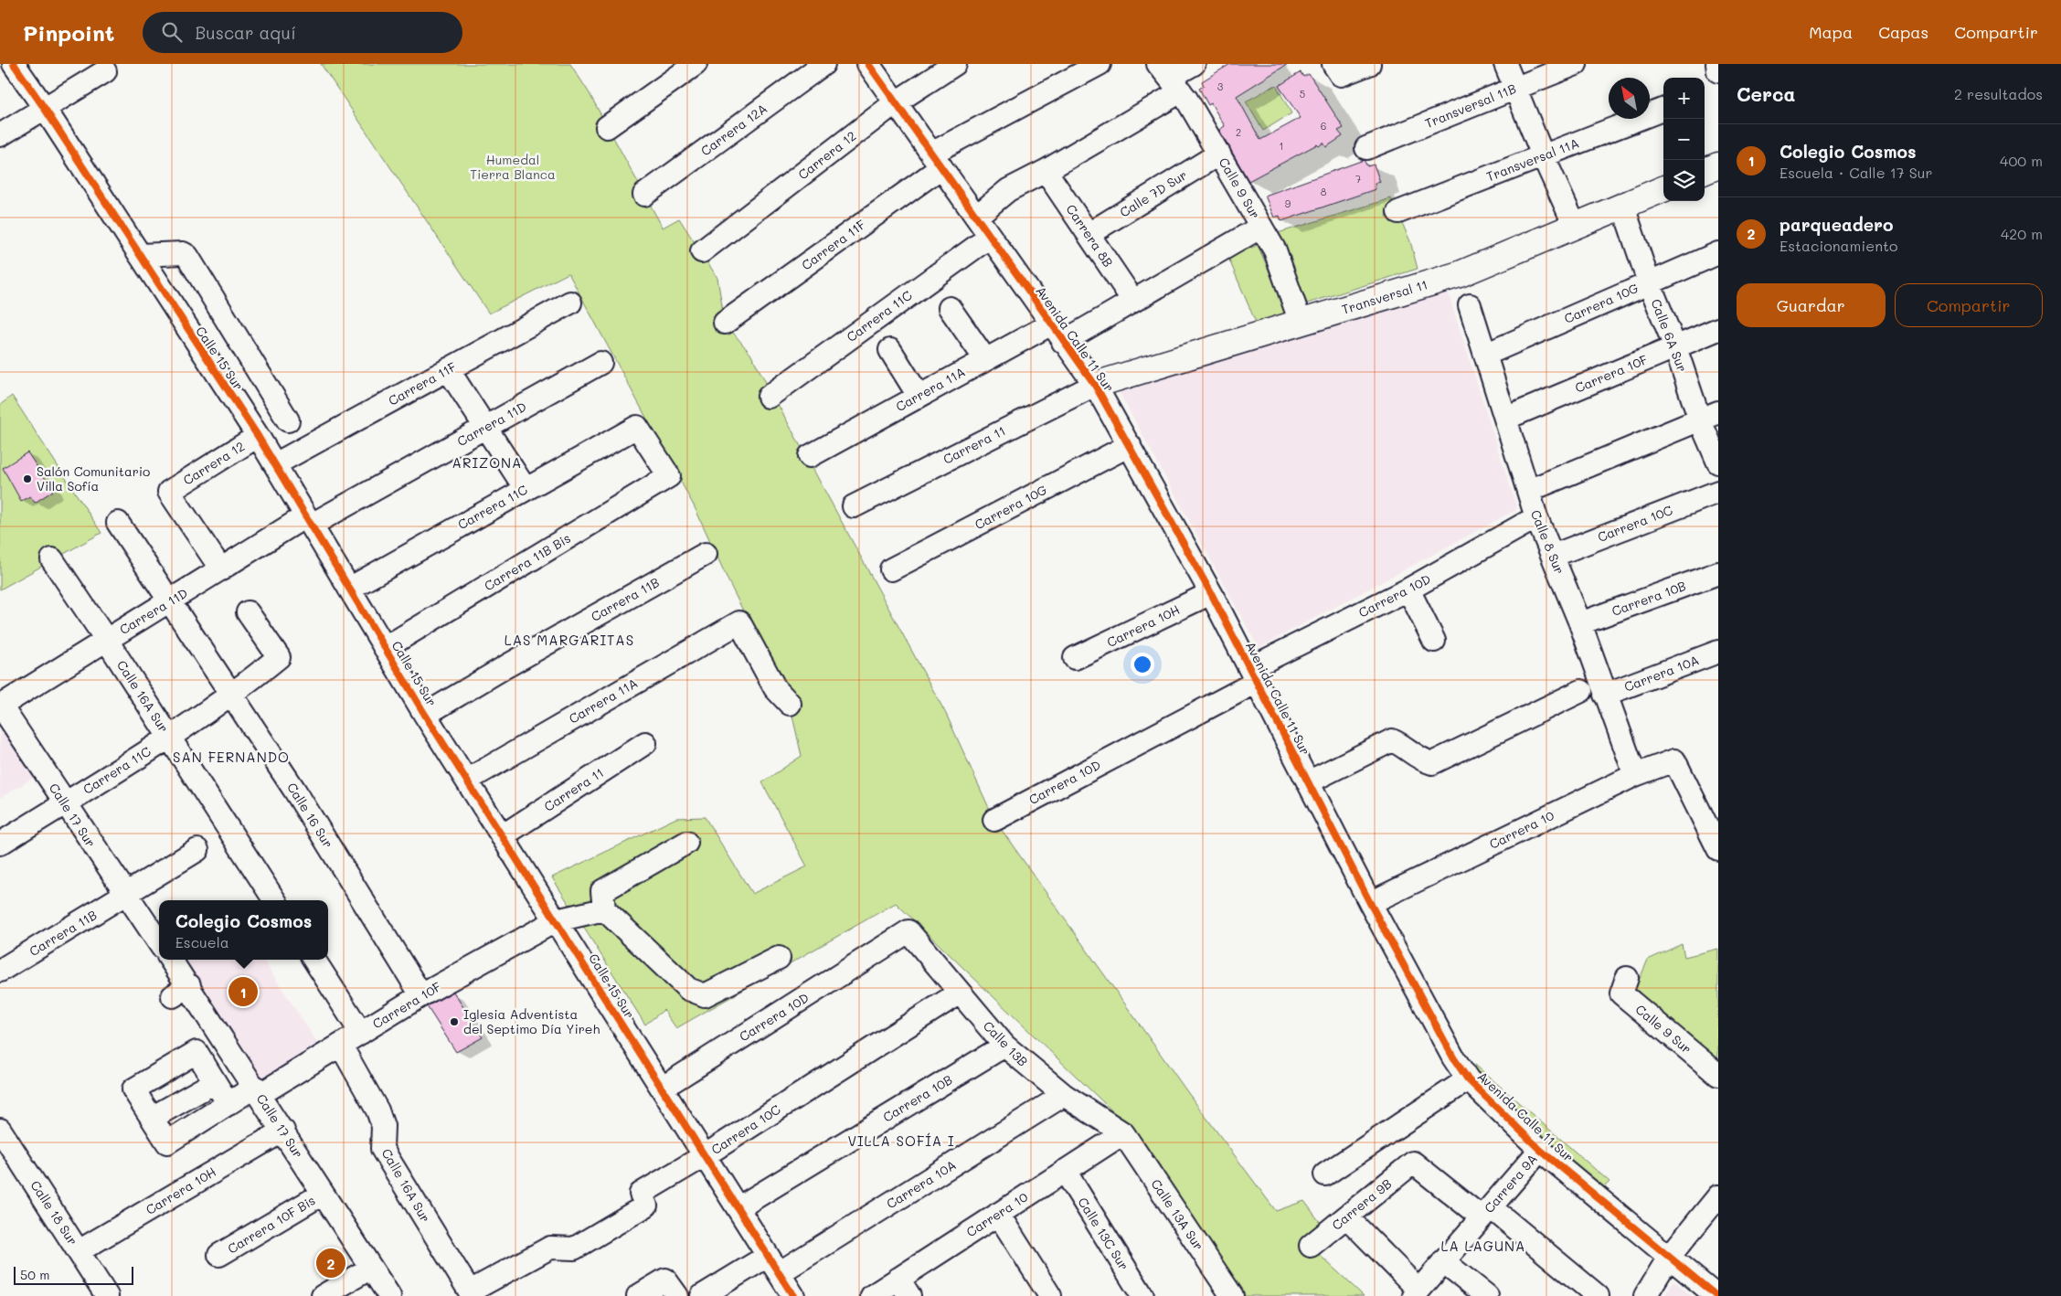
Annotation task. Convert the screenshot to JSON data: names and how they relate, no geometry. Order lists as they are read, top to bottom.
{
  "streets": {
    "main road": ["Transversal 11"],
    "street": [
      "Transversal 11B",
      "Carrera 12A",
      "Carrera 12",
      "Transversal 11A",
      "Calle 9 Sur",
      "Calle 7D Sur",
      "Carrera 8B",
      "Carrera 11F",
      "Carrera 10G",
      "Carrera 11C",
      "Calle 6A Sur",
      "Avenida Calle 11 Sur",
      "Calle 15 Sur",
      "Carrera 10F",
      "Carrera 11A",
      "Carrera 11D",
      "Carrera 11",
      "Carrera 10C",
      "Calle 8 Sur",
      "Carrera 11B Bis",
      "Carrera 10D",
      "Carrera 10B",
      "Carrera 11B",
      "Carrera 10H",
      "Carrera 10A",
      "Calle 16A Sur",
      "Calle 17 Sur",
      "Calle 16 Sur",
      "Carrera 10",
      "Calle 13B",
      "Carrera 9A",
      "Carrera 9B",
      "Calle 18 Sur",
      "Calle 13A Sur",
      "Carrera 10F Bis",
      "Calle 13C Sur"
    ]
  },
  "crossings": [
    ["Carrera 12", "Avenida Calle 11 Sur"],
    ["Carrera 12", "Calle 15 Sur"],
    ["Carrera 12", "Carrera 11D"],
    ["Calle 9 Sur", "Calle 7D Sur"],
    ["Calle 9 Sur", "Transversal 11"],
    ["Calle 7D Sur", "Carrera 8B"],
    ["Carrera 11F", "Avenida Calle 11 Sur"],
    ["Carrera 11F", "Calle 15 Sur"],
    ["Transversal 11", "Calle 6A Sur"],
    ["Transversal 11", "Avenida Calle 11 Sur"],
    ["Transversal 11", "Carrera 11"],
    ["Carrera 10G", "Calle 6A Sur"],
    ["Carrera 10G", "Avenida Calle 11 Sur"],
    ["Carrera 10G", "Calle 8 Sur"],
    ["Carrera 11C", "Avenida Calle 11 Sur"],
    ["Carrera 11C", "Calle 15 Sur"],
    ["Carrera 11C", "Carrera 11B Bis"],
    ["Carrera 11C", "Calle 16A Sur"],
    ["Carrera 11C", "Calle 17 Sur"],
    ["Carrera 11C", "Calle 16 Sur"],
    ["Calle 6A Sur", "Carrera 10F"],
    ["Avenida Calle 11 Sur", "Carrera 11A"],
    ["Avenida Calle 11 Sur", "Carrera 11"],
    ["Avenida Calle 11 Sur", "Carrera 10D"],
    ["Avenida Calle 11 Sur", "Carrera 10H"],
    ["Avenida Calle 11 Sur", "Carrera 10"],
    ["Avenida Calle 11 Sur", "Carrera 9A"],
    ["Calle 15 Sur", "Carrera 10F"],
    ["Calle 15 Sur", "Carrera 11A"],
    ["Calle 15 Sur", "Carrera 11D"],
    ["Calle 15 Sur", "Carrera 11"],
    ["Calle 15 Sur", "Carrera 10C"],
    ["Calle 15 Sur", "Carrera 11B Bis"],
    ["Calle 15 Sur", "Carrera 10D"],
    ["Calle 15 Sur", "Carrera 10B"],
    ["Calle 15 Sur", "Carrera 11B"],
    ["Calle 15 Sur", "Carrera 10A"],
    ["Carrera 10F", "Calle 8 Sur"],
    ["Carrera 10F", "Calle 16A Sur"],
    ["Carrera 10F", "Calle 17 Sur"],
    ["Carrera 10F", "Calle 16 Sur"],
    ["Carrera 11D", "Calle 16A Sur"],
    ["Carrera 11D", "Calle 17 Sur"],
    ["Carrera 11D", "Calle 16 Sur"],
    ["Carrera 10C", "Calle 8 Sur"],
    ["Carrera 10C", "Calle 16A Sur"],
    ["Carrera 10C", "Calle 13B"],
    ["Calle 8 Sur", "Carrera 10D"],
    ["Calle 8 Sur", "Carrera 10B"],
    ["Calle 8 Sur", "Carrera 10A"],
    ["Calle 8 Sur", "Carrera 10"],
    ["Carrera 10D", "Calle 13B"],
    ["Carrera 10B", "Calle 13B"],
    ["Carrera 11B", "Calle 17 Sur"],
    ["Carrera 10H", "Calle 17 Sur"],
    ["Carrera 10H", "Calle 18 Sur"],
    ["Carrera 10A", "Calle 13B"],
    ["Calle 17 Sur", "Carrera 10F Bis"],
    ["Carrera 10", "Calle 13B"],
    ["Carrera 10", "Calle 13A Sur"],
    ["Carrera 10", "Calle 13C Sur"],
    ["Calle 13B", "Calle 13A Sur"],
    ["Carrera 9A", "Carrera 9B"]
  ],
  "districts": [
    "ARIZONA",
    "LAS MARGARITAS",
    "SAN FERNANDO",
    "VILLA SOFÍA I",
    "LA LAGUNA"
  ],
  "parks": ["Humedal Tierra Blanca"],
  "places": ["Salón Comunitario Villa Sofía", "Iglesia Adventista del Septimo Día Yireh"],
  "house_numbers": [
    "3",
    "5",
    "6",
    "2",
    "1",
    "7",
    "8",
    "9"
  ],
  "scale_bar": "50 m",
  "north": "top left",
  "page": {
    "header": "Pinpoint",
    "search": "Buscar aquí",
    "nav": ["Mapa", "Capas", "Compartir"],
    "heading": ["Cerca", "2 resultados"],
    "map_buttons": ["+", "−"],
    "list": [
      {
        "mark": "1",
        "name": "Colegio Cosmos",
        "note": "Escuela · Calle 17 Sur",
        "value": "400 m"
      },
      {
        "mark": "2",
        "name": "parqueadero",
        "note": "Estacionamiento",
        "value": "420 m"
      }
    ],
    "buttons": ["Guardar", "Compartir"],
    "popup": ["Colegio Cosmos", "Escuela"],
    "pins": ["1", "2"],
    "scale": "50 m"
  }
}
